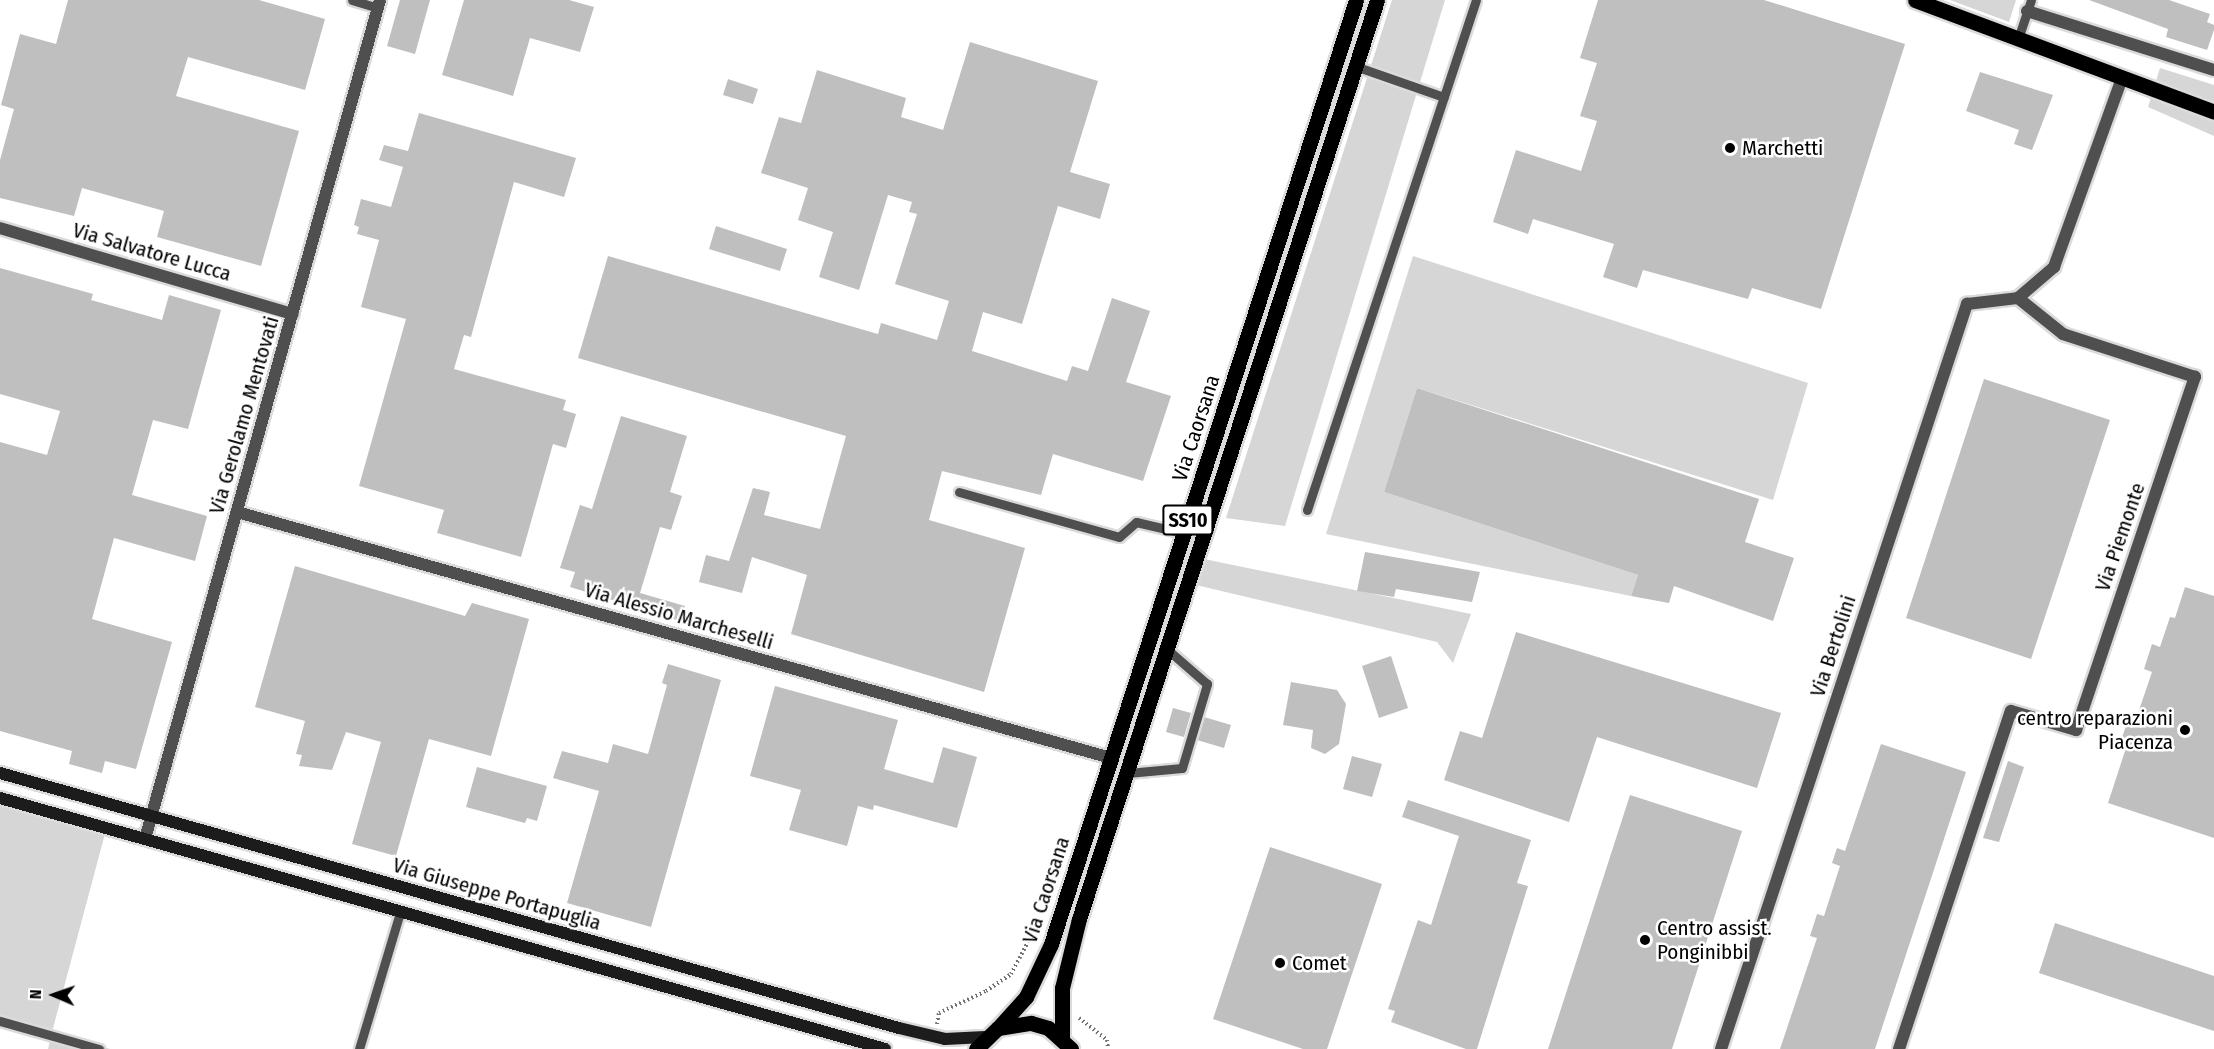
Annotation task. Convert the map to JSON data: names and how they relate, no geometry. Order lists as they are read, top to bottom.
{
  "streets": {
    "main road": ["Via Caorsana", "SS10", "Via Giuseppe Portapuglia"],
    "street": [
      "Via Salvatore Lucca",
      "Via Gerolamo Mentovati",
      "Via Piemonte",
      "Via Alessio Marcheselli",
      "Via Bertolini"
    ]
  },
  "crossings": [
    ["Via Salvatore Lucca", "Via Gerolamo Mentovati"],
    ["Via Gerolamo Mentovati", "Via Alessio Marcheselli"],
    ["Via Gerolamo Mentovati", "Via Giuseppe Portapuglia"],
    ["Via Caorsana", "SS10"],
    ["Via Caorsana", "Via Alessio Marcheselli"],
    ["SS10", "Via Giuseppe Portapuglia"],
    ["Via Piemonte", "Via Bertolini"]
  ],
  "places": [
    "Marchetti",
    "centro reparazioni Piacenza",
    "Centro assist. Ponginibbi",
    "Comet"
  ],
  "north": "left"
}
